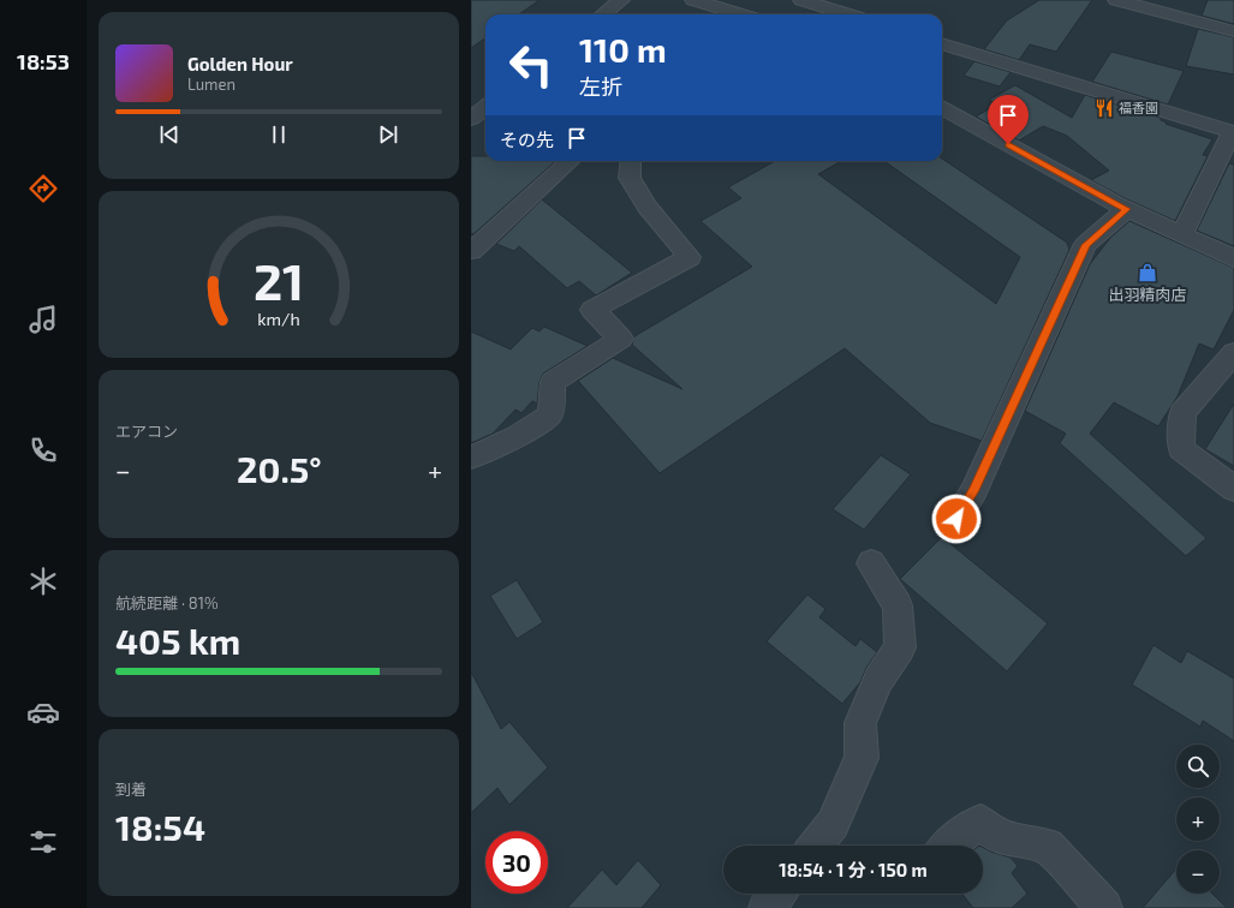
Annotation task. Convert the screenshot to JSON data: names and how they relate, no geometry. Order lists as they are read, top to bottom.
{
  "places": {
    "restaurant": ["福香園"],
    "shop": ["出羽精肉店"]
  },
  "page": {
    "tabs": "18:53",
    "turn": ["110 m", "左折"],
    "song": ["Golden Hour", "Lumen"],
    "then": "その先",
    "tile": [
      "エアコン",
      ["航続距離 · 81%", "405 km"],
      ["到着", "18:54"]
    ],
    "heat": ["−", "20.5°", "+"],
    "map_buttons": ["+", "−"],
    "limit": "30",
    "trip": "18:54 · 1 分 · 150 m",
    "gauge": ["21", "km/h"]
  }
}
